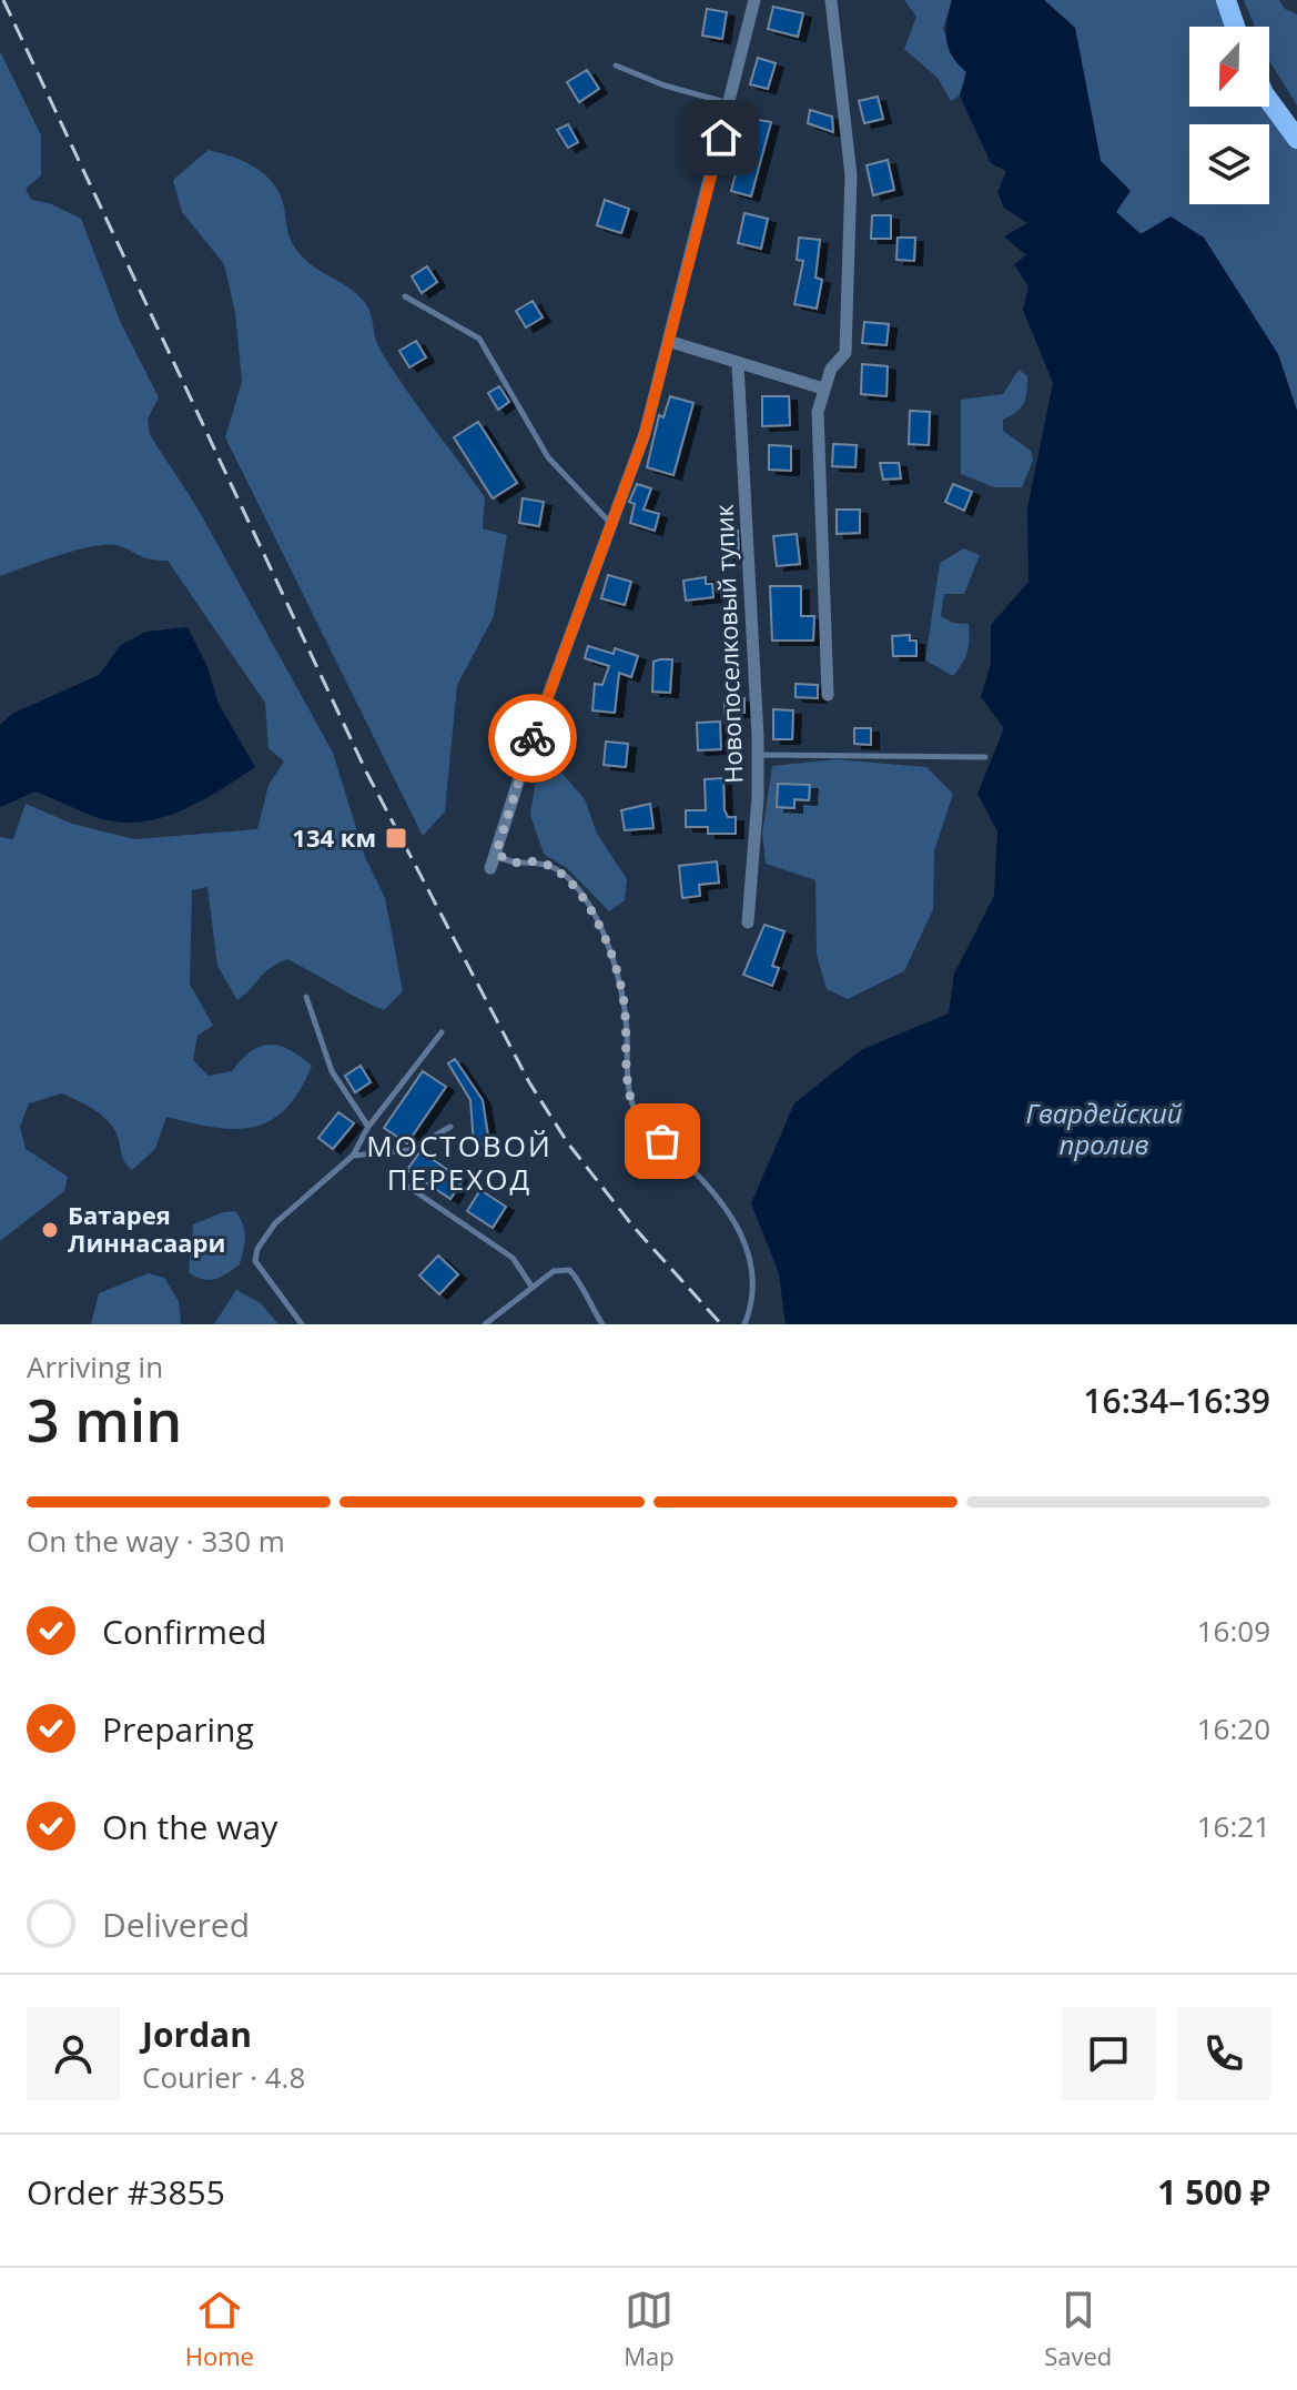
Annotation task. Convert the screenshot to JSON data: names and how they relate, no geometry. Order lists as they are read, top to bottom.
{
  "streets": {
    "street": ["Новопоселковый тупик"]
  },
  "districts": ["МОСТОВОЙ ПЕРЕХОД"],
  "water": ["Гвардейский пролив"],
  "places": {
    "transit": ["134 км"],
    "other": ["Батарея Линнасаари"]
  },
  "north": "bottom",
  "page": {
    "heading": ["3 min", "Arriving in", "16:34–16:39"],
    "panel": [
      "Jordan",
      "Courier · 4.8",
      "Order #3855",
      "1 500 ₽"
    ],
    "bar": "On the way · 330 m",
    "list": [
      ["Confirmed", "16:09"],
      ["Preparing", "16:20"],
      ["On the way", "16:21"],
      "Delivered"
    ],
    "tabs": ["Home", "Map", "Saved"]
  }
}
